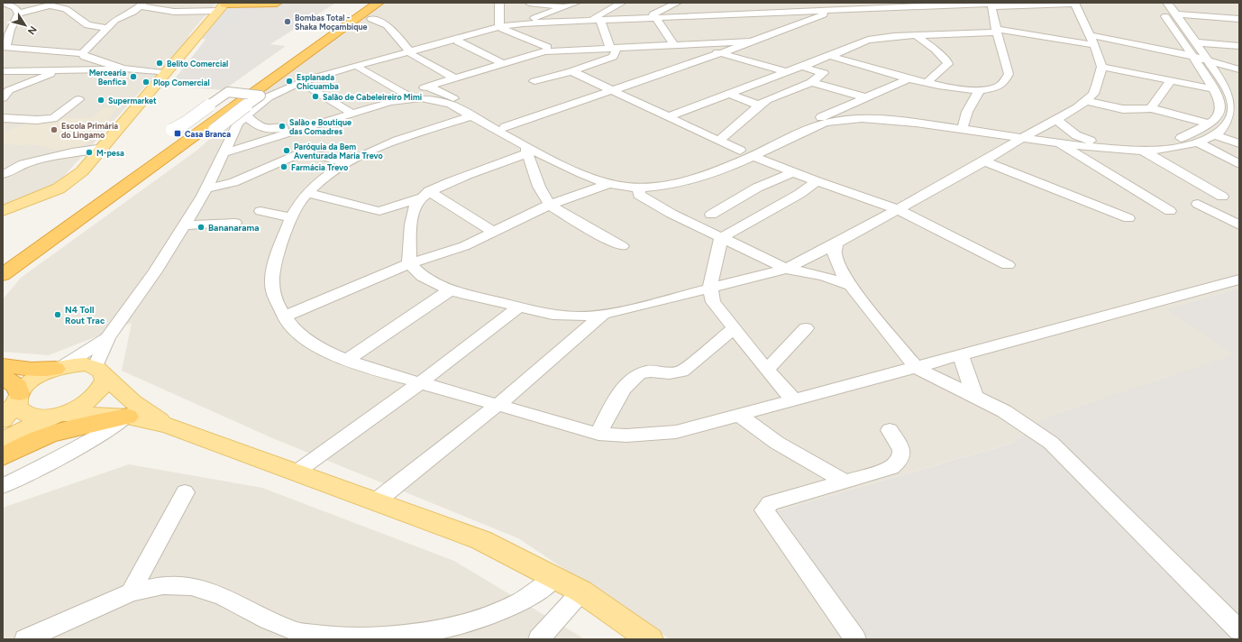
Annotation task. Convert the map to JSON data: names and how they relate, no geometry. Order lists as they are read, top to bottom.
{
  "places": {
    "other": [
      "Bombas Total - Shaka Moçambique",
      "Belito Comercial",
      "Mercearia Benfica",
      "Esplanada Chicuamba",
      "Plop Comercial",
      "Salão de Cabeleireiro Mimi",
      "Supermarket",
      "Salão e Boutique das Comadres",
      "Escola Primária do Lingamo",
      "Paróquia da Bem Aventurada Maria Trevo",
      "M-pesa",
      "Farmácia Trevo",
      "Bananarama",
      "N4 Toll Rout Trac"
    ],
    "transit": ["Casa Branca"]
  },
  "north": "bottom right"
}
